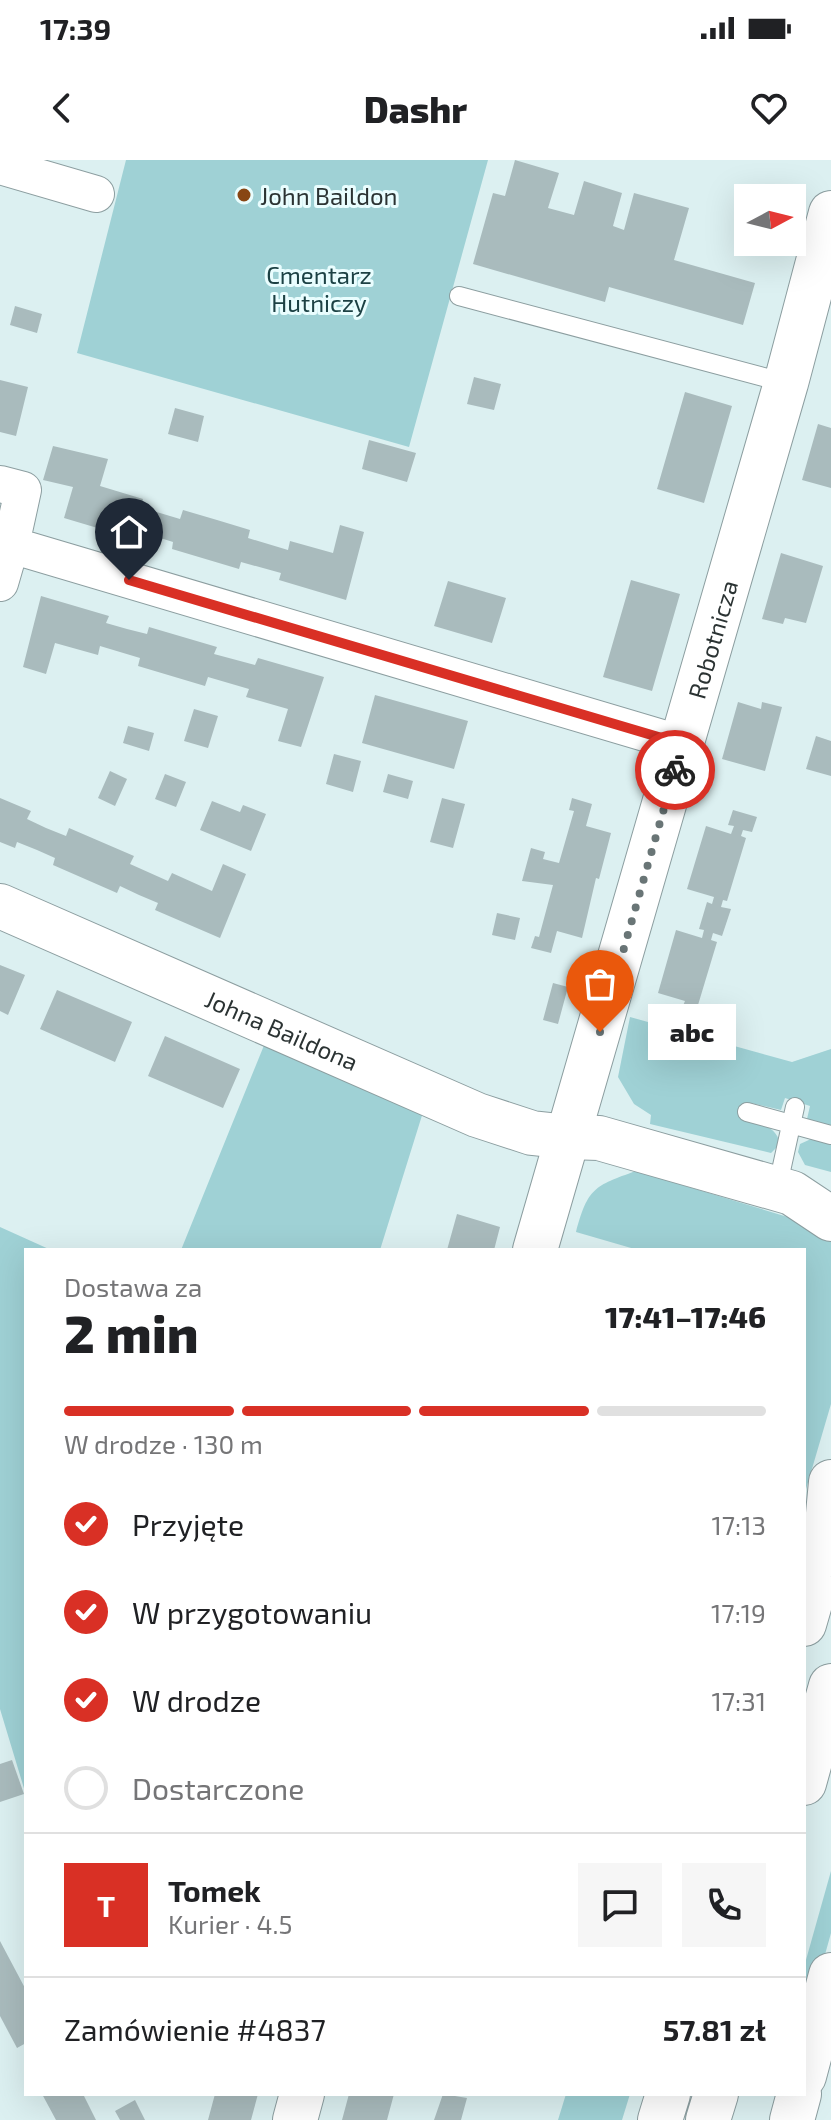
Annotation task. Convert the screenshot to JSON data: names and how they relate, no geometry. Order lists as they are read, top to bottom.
{
  "streets": {
    "street": ["Robotnicza", "Johna Baildona"]
  },
  "crossings": [
    ["Robotnicza", "Johna Baildona"]
  ],
  "parks": ["Cmentarz Hutniczy"],
  "places": ["John Baildon", "abc"],
  "north": "right",
  "page": {
    "status": "17:39",
    "header": "Dashr",
    "bubble": "abc",
    "heading": ["2 min", "Dostawa za", "17:41–17:46"],
    "panel": [
      "Tomek",
      "Kurier · 4.5",
      "Zamówienie #4837",
      "57.81 zł"
    ],
    "bar": "W drodze · 130 m",
    "list": [
      ["Przyjęte", "17:13"],
      ["W przygotowaniu", "17:19"],
      ["W drodze", "17:31"],
      "Dostarczone"
    ],
    "round": "T"
  }
}
